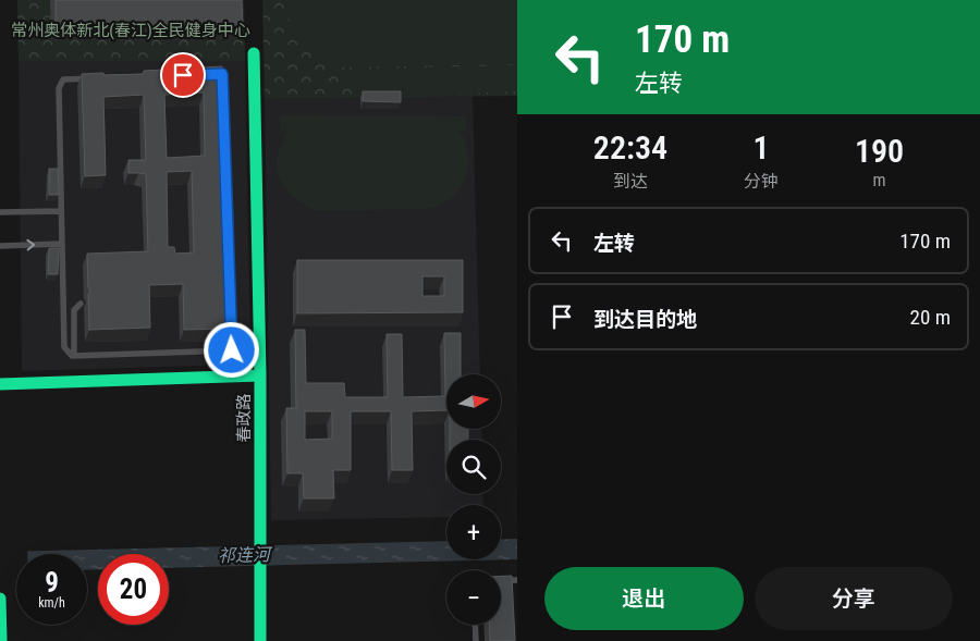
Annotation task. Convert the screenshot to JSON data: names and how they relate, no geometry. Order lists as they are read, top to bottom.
{
  "streets": {
    "street": ["春政路"]
  },
  "water": ["祁连河"],
  "parks": ["常州奥体新北(春江)全民健身中心"],
  "north": "right",
  "page": {
    "turn": ["170 m", "左转"],
    "eta": [
      "22:34",
      "到达",
      "1",
      "分钟",
      "190",
      "m"
    ],
    "list": [
      {
        "name": "左转",
        "value": "170 m"
      },
      {
        "name": "到达目的地",
        "value": "20 m"
      }
    ],
    "map_buttons": ["+", "−"],
    "speed": "9 km/h",
    "limit": "20",
    "buttons": ["退出", "分享"]
  }
}
